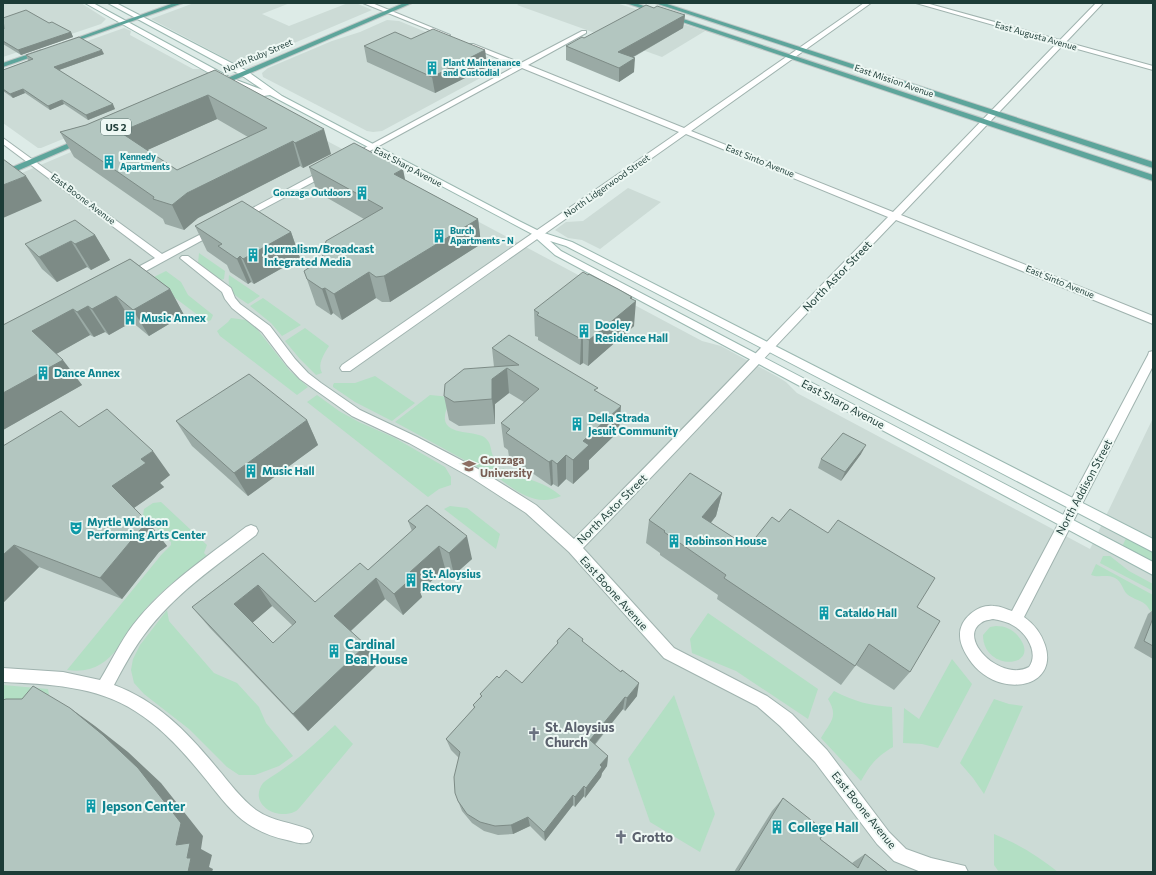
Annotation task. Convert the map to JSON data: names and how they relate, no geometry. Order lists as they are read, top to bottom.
{
  "streets": {
    "main road": ["North Ruby Street", "East Mission Avenue", "US 2"],
    "street": [
      "East Augusta Avenue",
      "East Sinto Avenue",
      "East Sharp Avenue",
      "North Lidgerwood Street",
      "East Boone Avenue",
      "North Astor Street",
      "North Addison Street"
    ]
  },
  "crossings": [
    ["East Augusta Avenue", "North Astor Street"],
    ["North Ruby Street", "East Sinto Avenue"],
    ["North Ruby Street", "East Sharp Avenue"],
    ["East Mission Avenue", "North Lidgerwood Street"],
    ["East Mission Avenue", "North Astor Street"],
    ["US 2", "East Boone Avenue"],
    ["East Sinto Avenue", "North Lidgerwood Street"],
    ["East Sinto Avenue", "North Astor Street"],
    ["East Sharp Avenue", "North Lidgerwood Street"],
    ["East Sharp Avenue", "North Astor Street"],
    ["East Sharp Avenue", "North Addison Street"],
    ["East Boone Avenue", "North Astor Street"]
  ],
  "places": {
    "building": [
      "Plant Maintenance and Custodial",
      "Kennedy Apartments",
      "Gonzaga Outdoors",
      "Burch Apartments - N",
      "Journalism/Broadcast Integrated Media",
      "Music Annex",
      "Dooley Residence Hall",
      "Dance Annex",
      "Della Strada Jesuit Community",
      "Music Hall",
      "Robinson House",
      "St. Aloysius Rectory",
      "Cataldo Hall",
      "Cardinal Bea House",
      "Jepson Center",
      "College Hall"
    ],
    "school or university": ["Gonzaga University"],
    "theatre": ["Myrtle Woldson Performing Arts Center"],
    "church": ["St. Aloysius Church", "Grotto"]
  }
}
